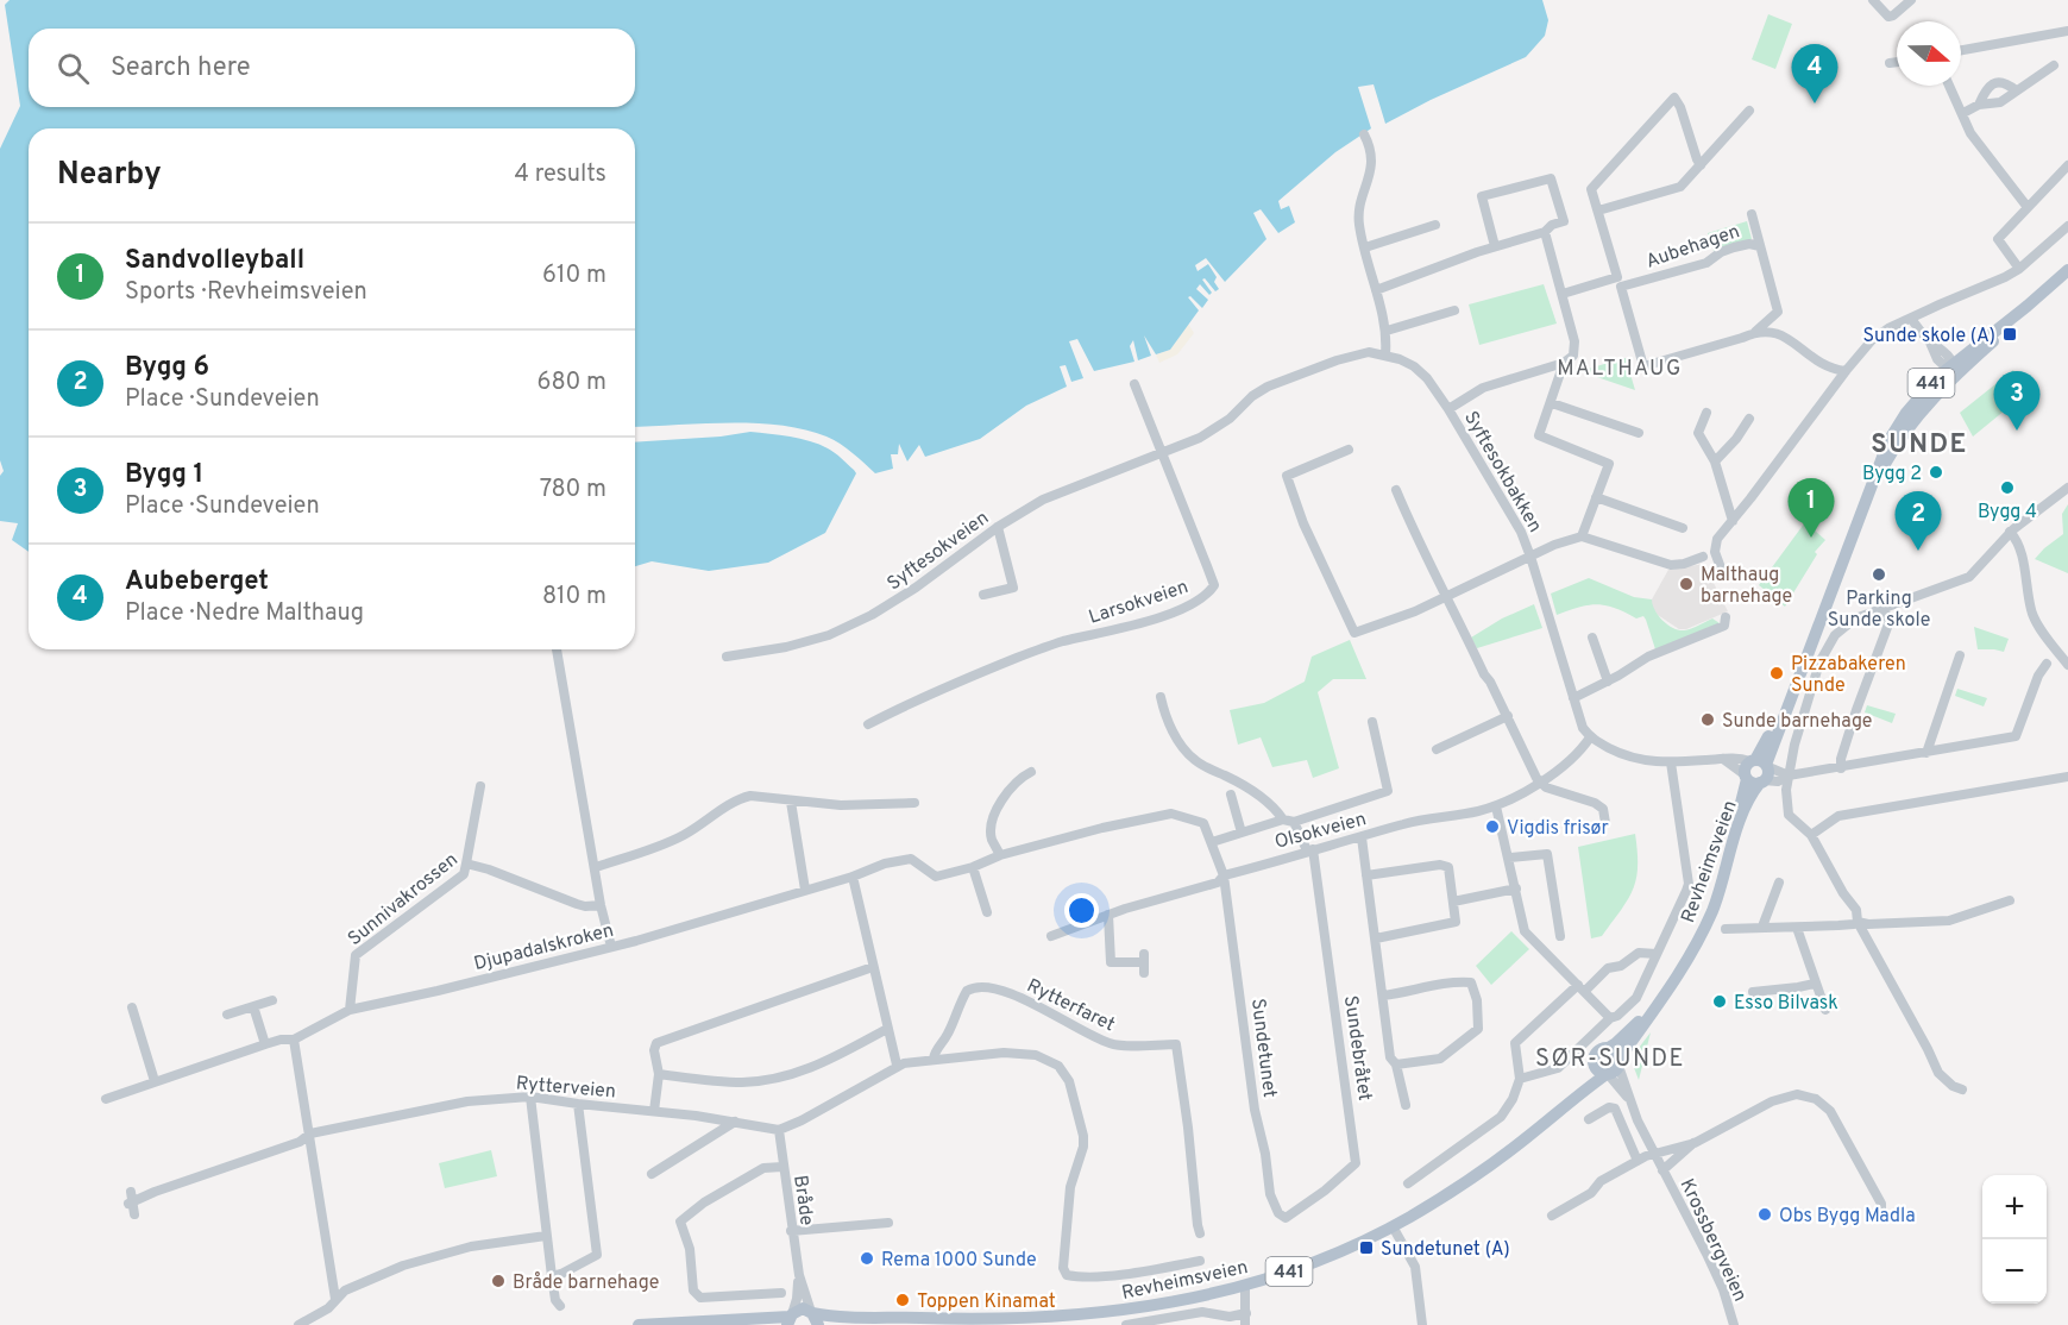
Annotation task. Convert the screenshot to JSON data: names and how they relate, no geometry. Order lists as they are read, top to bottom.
{
  "streets": {
    "main road": ["441", "Revheimsveien"],
    "street": [
      "Aubehagen",
      "Syftesokbakken",
      "Syftesokveien",
      "Larsokveien",
      "Olsokveien",
      "Sunnivakrossen",
      "Djupadalskroken",
      "Rytterfaret",
      "Sundetunet",
      "Sundebråtet",
      "Rytterveien",
      "Bråde",
      "Krossbergveien"
    ]
  },
  "crossings": [
    ["441", "Revheimsveien"],
    ["441", "Bråde"],
    ["441", "Krossbergveien"],
    ["Syftesokbakken", "Syftesokveien"],
    ["Syftesokbakken", "Larsokveien"],
    ["Syftesokbakken", "Olsokveien"],
    ["Syftesokveien", "Larsokveien"],
    ["Olsokveien", "Sundetunet"],
    ["Olsokveien", "Sundebråtet"],
    ["Revheimsveien", "Bråde"],
    ["Revheimsveien", "Krossbergveien"],
    ["Sunnivakrossen", "Djupadalskroken"],
    ["Sundetunet", "Sundebråtet"],
    ["Rytterveien", "Bråde"]
  ],
  "districts": ["MALTHAUG", "SUNDE", "SØR-SUNDE"],
  "places": {
    "transit": ["Sunde skole (A)", "Sundetunet (A)"],
    "other": [
      "Bygg 2",
      "Bygg 4",
      "Parking Sunde skole",
      "Malthaug barnehage",
      "Pizzabakeren Sunde",
      "Sunde barnehage",
      "Vigdis frisør",
      "Esso Bilvask",
      "Obs Bygg Madla",
      "Rema 1000 Sunde",
      "Bråde barnehage",
      "Toppen Kinamat"
    ]
  },
  "north": "right",
  "page": {
    "search": "Search here",
    "pins": [
      "4",
      "3",
      "1",
      "2"
    ],
    "heading": ["Nearby", "4 results"],
    "list": [
      {
        "mark": "1",
        "name": "Sandvolleyball",
        "note": "Sports · Revheimsveien",
        "value": "610 m"
      },
      {
        "mark": "2",
        "name": "Bygg 6",
        "note": "Place · Sundeveien",
        "value": "680 m"
      },
      {
        "mark": "3",
        "name": "Bygg 1",
        "note": "Place · Sundeveien",
        "value": "780 m"
      },
      {
        "mark": "4",
        "name": "Aubeberget",
        "note": "Place · Nedre Malthaug",
        "value": "810 m"
      }
    ],
    "map_buttons": ["+", "−"]
  }
}
